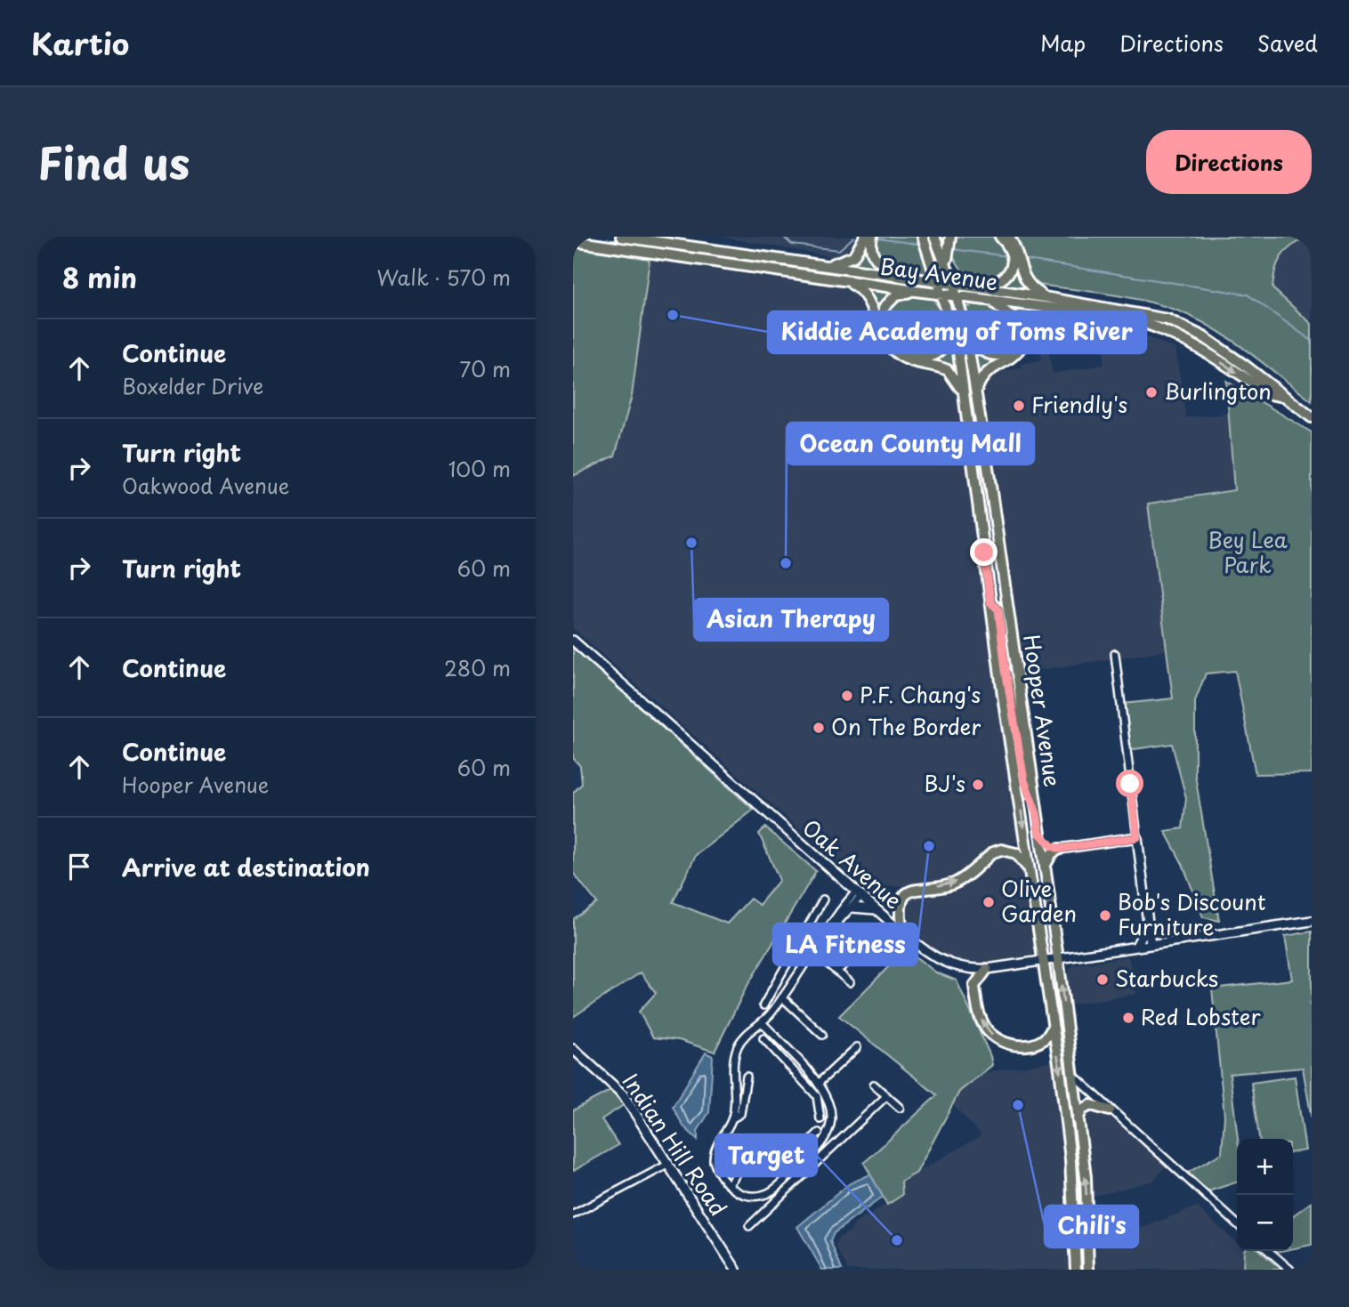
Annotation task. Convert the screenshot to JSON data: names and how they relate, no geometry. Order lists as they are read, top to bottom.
{
  "streets": {
    "main road": ["Bay Avenue", "Hooper Avenue"],
    "street": ["Oak Avenue", "Indian Hill Road"]
  },
  "crossings": [
    ["Bay Avenue", "Hooper Avenue"],
    ["Hooper Avenue", "Oak Avenue"]
  ],
  "parks": ["Bey Lea Park"],
  "places": [
    "Kiddie Academy of Toms River",
    "Burlington",
    "Friendly's",
    "Asian Therapy",
    "Ocean County Mall",
    "P.F. Chang's",
    "On The Border",
    "BJ's",
    "LA Fitness",
    "Olive Garden",
    "Bob's Discount Furniture",
    "Starbucks",
    "Red Lobster",
    "Chili's",
    "Target"
  ],
  "page": {
    "header": "Kartio",
    "nav": ["Map", "Directions", "Saved"],
    "title": "Find us",
    "buttons": "Directions",
    "heading": ["8 min", "Walk · 570 m"],
    "list": [
      ["Continue", "Boxelder Drive", "70 m"],
      ["Turn right", "Oakwood Avenue", "100 m"],
      ["Turn right", "60 m"],
      ["Continue", "280 m"],
      ["Continue", "Hooper Avenue", "60 m"],
      "Arrive at destination"
    ],
    "map_buttons": ["+", "−"]
  }
}
